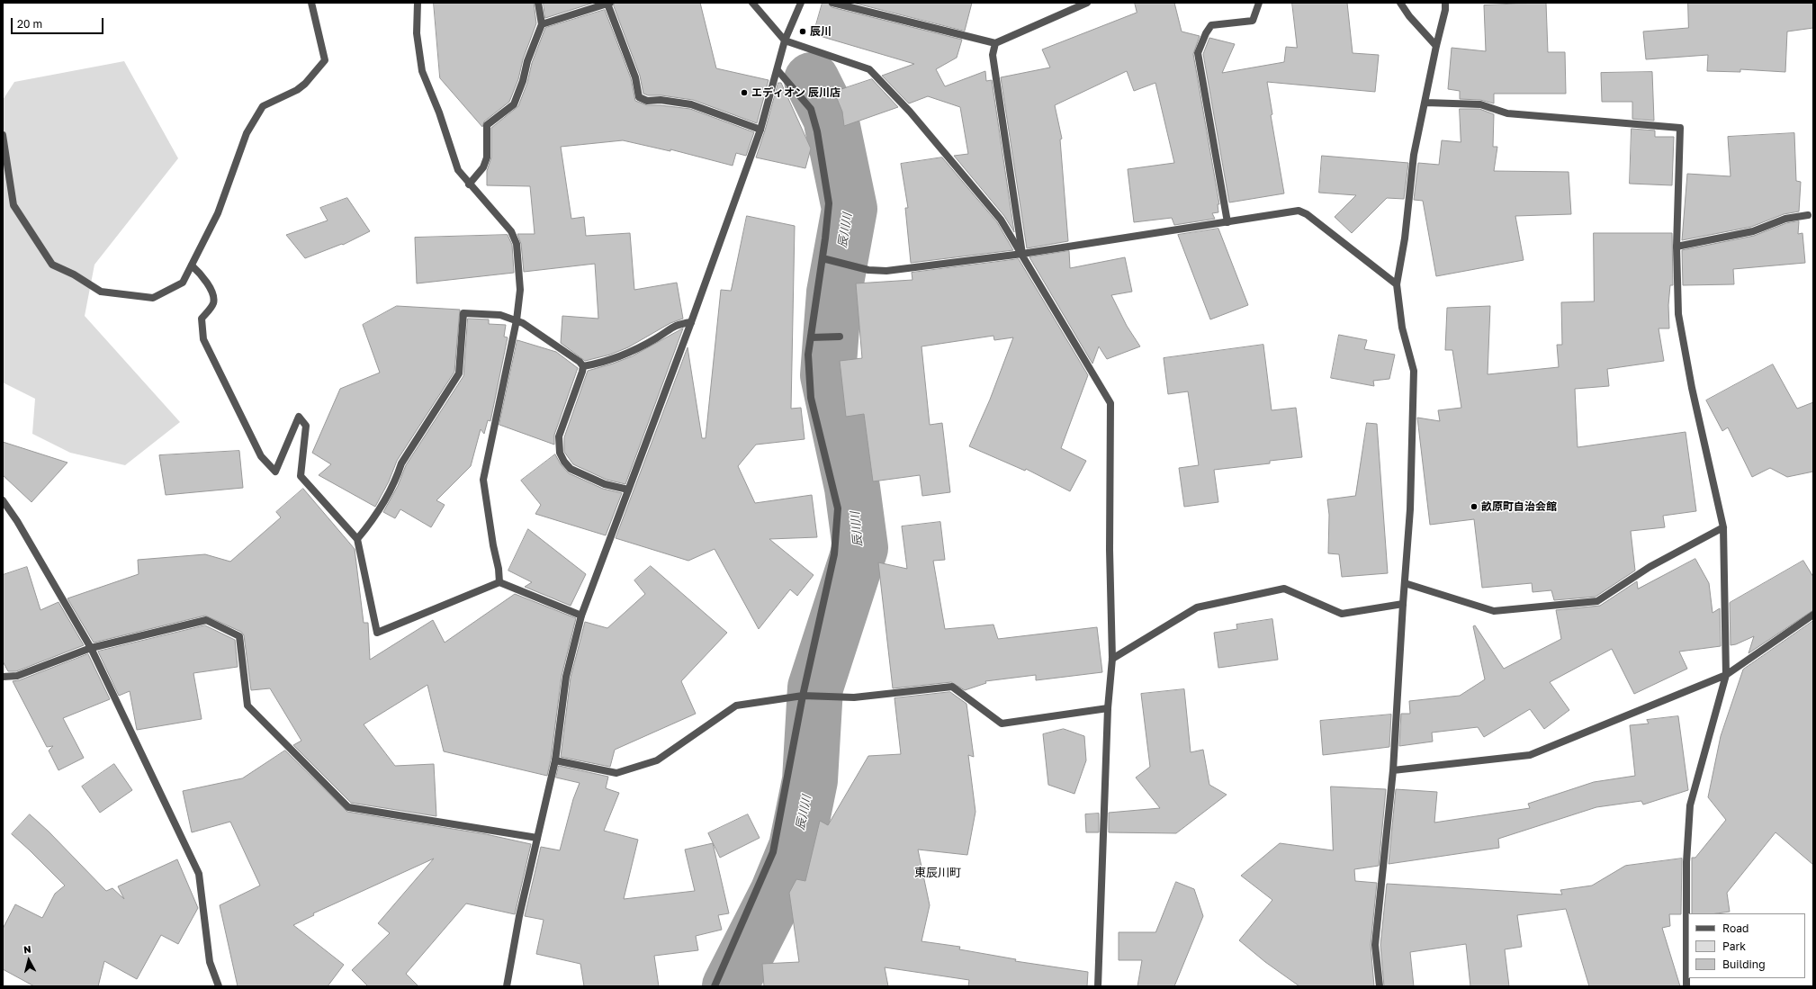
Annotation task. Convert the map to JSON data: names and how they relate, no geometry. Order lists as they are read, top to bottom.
{
  "districts": ["東辰川町"],
  "water": ["辰川川"],
  "places": ["辰川", "エディオン 辰川店", "畝原町自治会館"],
  "legend": ["Road", "Park", "Building"],
  "scale_bar": "20 m",
  "north": "top"
}
